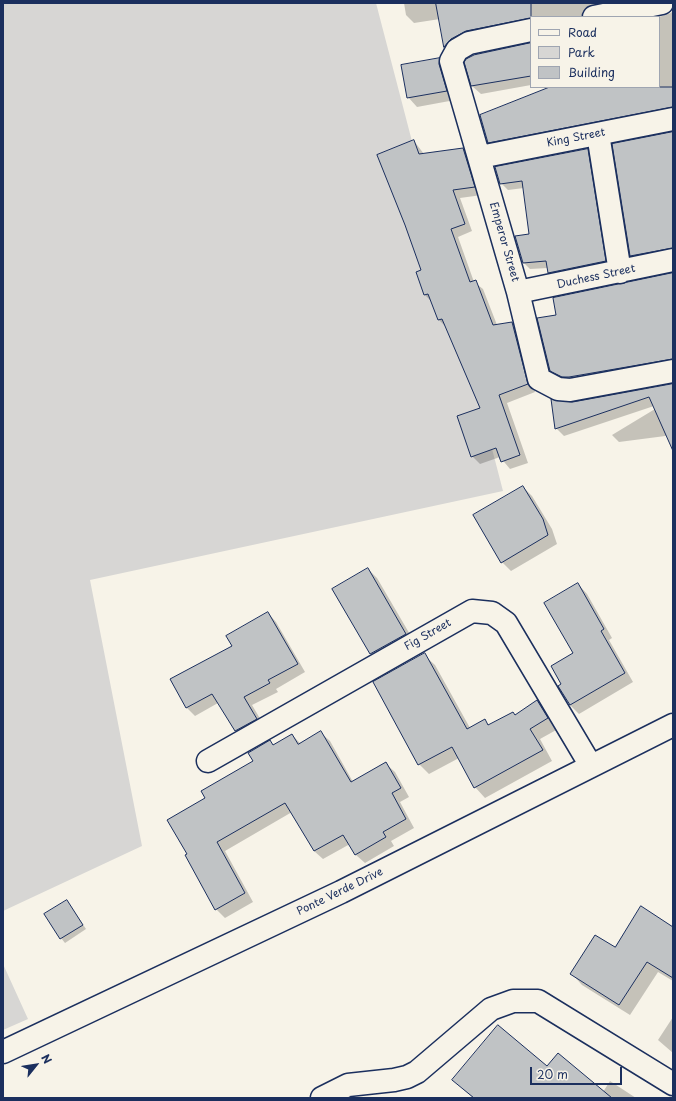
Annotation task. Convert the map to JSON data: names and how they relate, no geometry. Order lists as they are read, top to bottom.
{
  "streets": {
    "street": [
      "King Street",
      "Emperor Street",
      "Duchess Street",
      "Fig Street",
      "Ponte Verde Drive"
    ]
  },
  "crossings": [
    ["King Street", "Emperor Street"],
    ["Emperor Street", "Duchess Street"],
    ["Fig Street", "Ponte Verde Drive"]
  ],
  "legend": ["Road", "Park", "Building"],
  "scale_bar": "20 m",
  "north": "top right"
}
